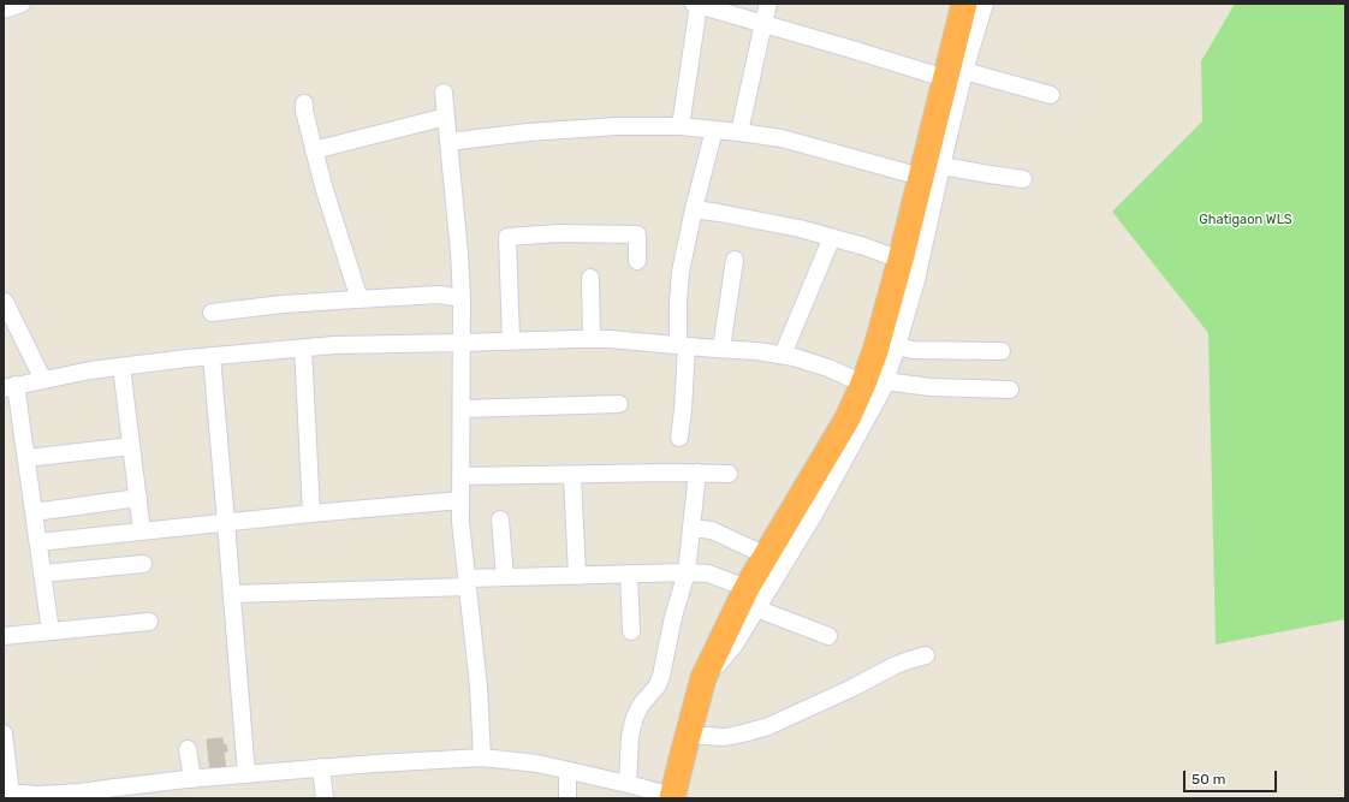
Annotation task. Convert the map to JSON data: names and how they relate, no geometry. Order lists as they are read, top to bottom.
{
  "parks": ["Ghatigaon WLS"],
  "scale_bar": "50 m"
}
